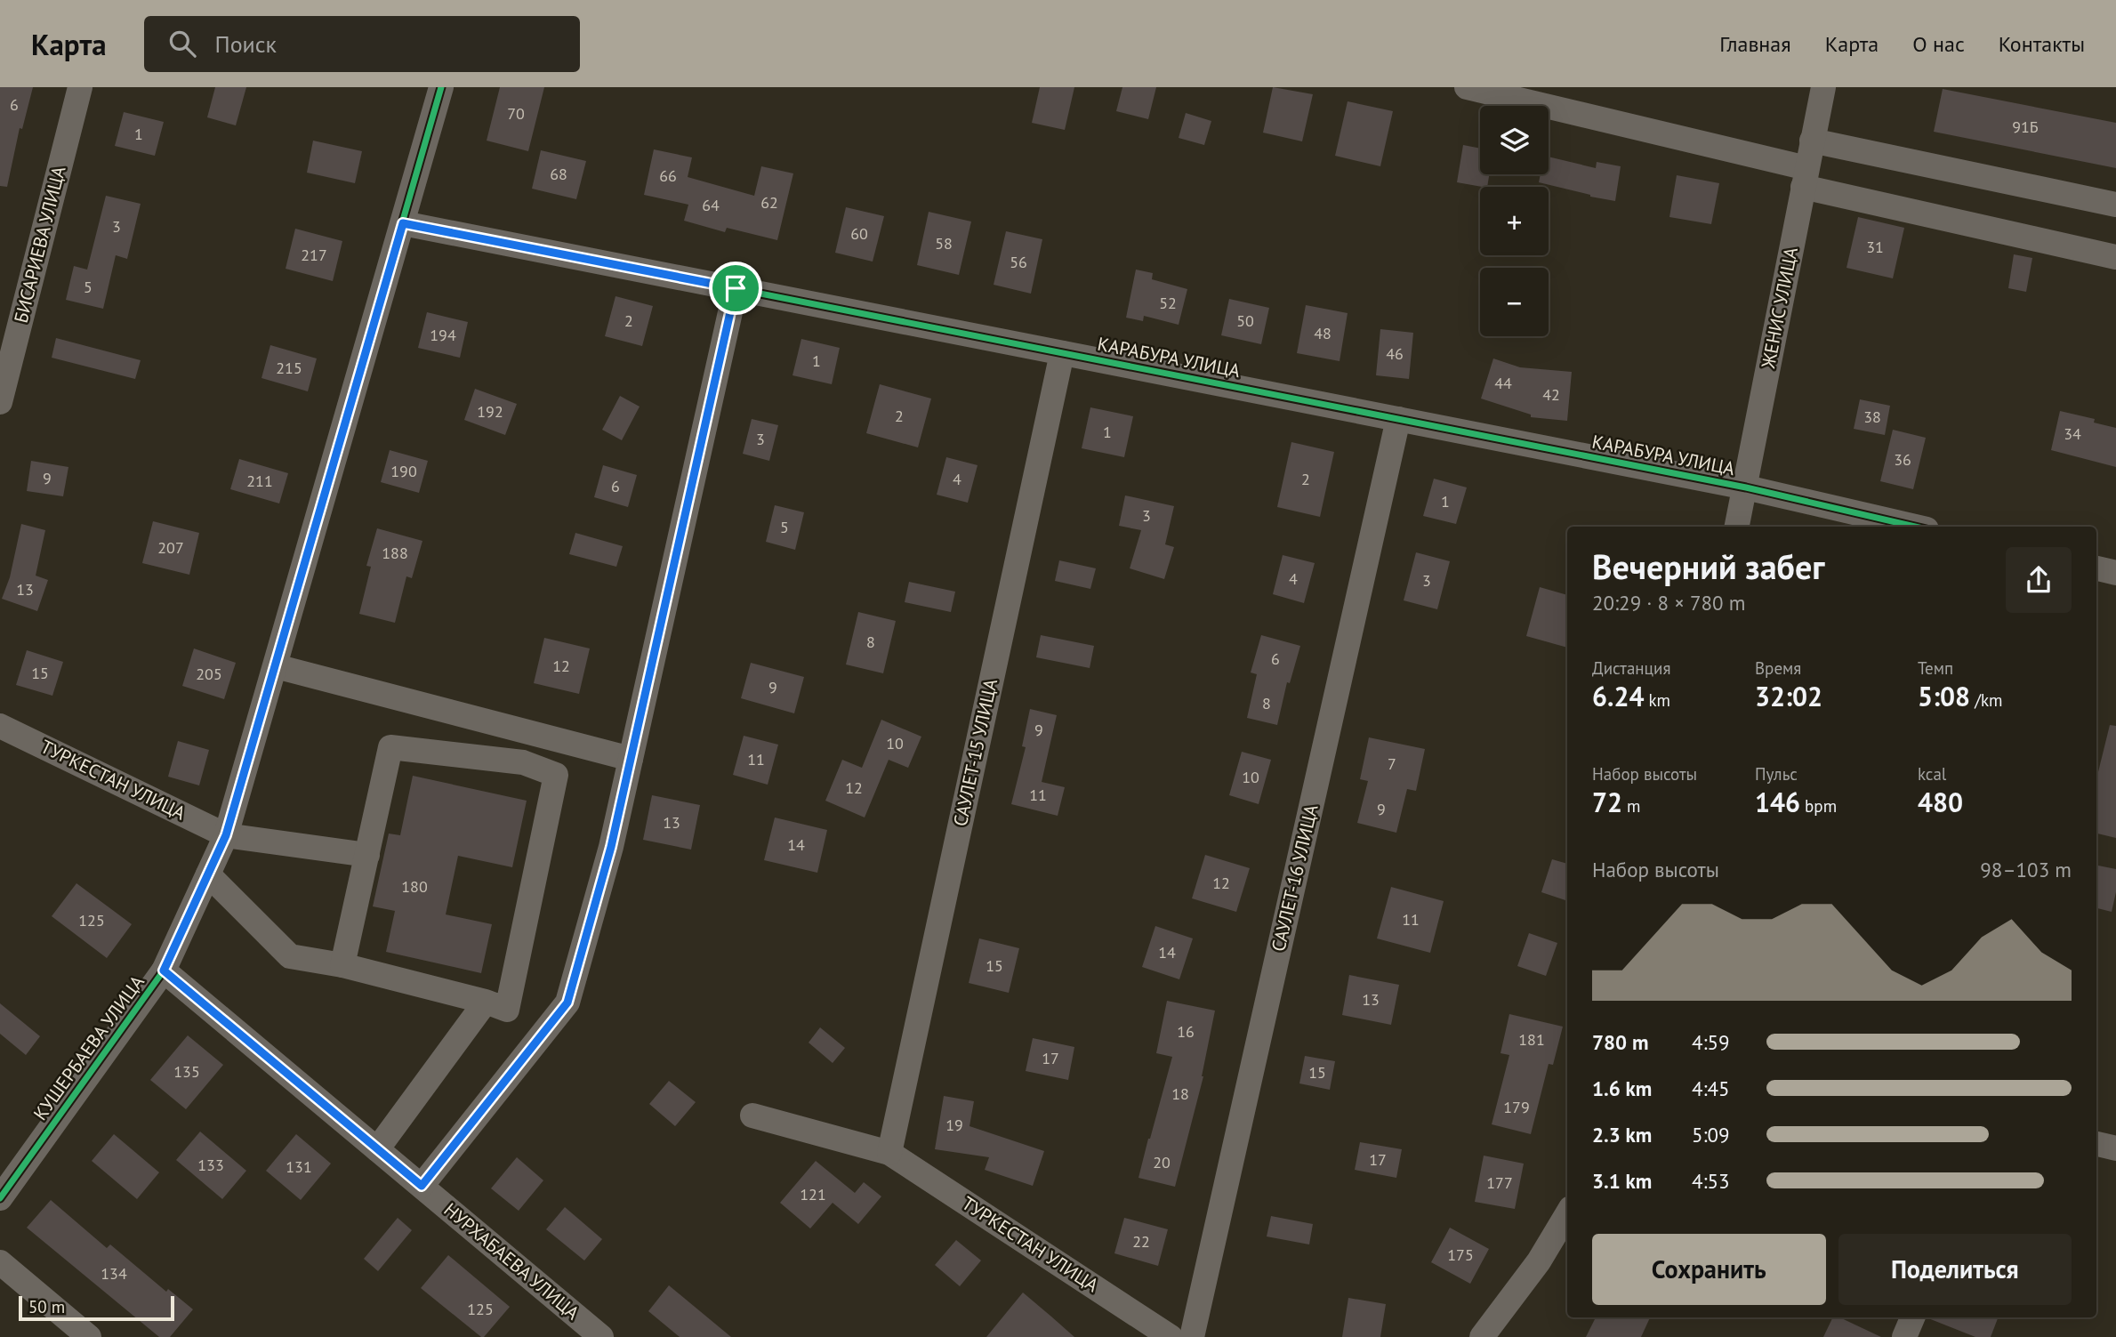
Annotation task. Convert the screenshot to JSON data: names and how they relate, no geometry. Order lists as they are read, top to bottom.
{
  "streets": {
    "street": [
      "БИСАРИЕВА УЛИЦА",
      "ЖЕНИС УЛИЦА",
      "КАРАБУРА УЛИЦА",
      "САУЛЕТ-15 УЛИЦА",
      "ТУРКЕСТАН УЛИЦА",
      "САУЛЕТ-16 УЛИЦА",
      "КУШЕРБАЕВА УЛИЦА",
      "НУРХАБАЕВА УЛИЦА"
    ]
  },
  "crossings": [
    ["ЖЕНИС УЛИЦА", "КАРАБУРА УЛИЦА"],
    ["КАРАБУРА УЛИЦА", "САУЛЕТ-15 УЛИЦА"],
    ["КАРАБУРА УЛИЦА", "САУЛЕТ-16 УЛИЦА"],
    ["КАРАБУРА УЛИЦА", "КУШЕРБАЕВА УЛИЦА"],
    ["САУЛЕТ-15 УЛИЦА", "ТУРКЕСТАН УЛИЦА"],
    ["ТУРКЕСТАН УЛИЦА", "КУШЕРБАЕВА УЛИЦА"],
    ["КУШЕРБАЕВА УЛИЦА", "НУРХАБАЕВА УЛИЦА"]
  ],
  "house_numbers": [
    "6",
    "70",
    "91Б",
    "1",
    "68",
    "66",
    "62",
    "64",
    "3",
    "60",
    "58",
    "31",
    "217",
    "56",
    "5",
    "52",
    "2",
    "50",
    "48",
    "194",
    "46",
    "1",
    "215",
    "44",
    "42",
    "192",
    "2",
    "38",
    "1",
    "34",
    "3",
    "36",
    "190",
    "9",
    "4",
    "2",
    "211",
    "6",
    "1",
    "3",
    "5",
    "207",
    "188",
    "4",
    "3",
    "13",
    "8",
    "6",
    "12",
    "15",
    "205",
    "9",
    "8",
    "9",
    "10",
    "11",
    "7",
    "10",
    "12",
    "11",
    "9",
    "13",
    "14",
    "12",
    "180",
    "11",
    "125",
    "14",
    "15",
    "13",
    "16",
    "181",
    "17",
    "135",
    "15",
    "18",
    "179",
    "19",
    "17",
    "20",
    "133",
    "131",
    "177",
    "121",
    "22",
    "175",
    "134",
    "125"
  ],
  "scale_bar": "50 m",
  "page": {
    "header": "Карта",
    "search": "Поиск",
    "nav": [
      "Главная",
      "Карта",
      "О нас",
      "Контакты"
    ],
    "map_buttons": ["+", "−"],
    "heading": ["Вечерний забег", "20:29 · 8 × 780 m"],
    "stats": [
      ["Дистанция", "6.24 km"],
      ["Время", "32:02"],
      ["Темп", "5:08 /km"],
      ["Набор высоты", "72 m"],
      ["Пульс", "146 bpm"],
      ["kcal", "480"]
    ],
    "chart": ["Набор высоты", "98–103 m"],
    "list": [
      {
        "name": "780 m",
        "note": "4:59"
      },
      {
        "name": "1.6 km",
        "note": "4:45"
      },
      {
        "name": "2.3 km",
        "note": "5:09"
      },
      {
        "name": "3.1 km",
        "note": "4:53"
      }
    ],
    "buttons": ["Сохранить", "Поделиться"],
    "scale": "50 m"
  }
}
